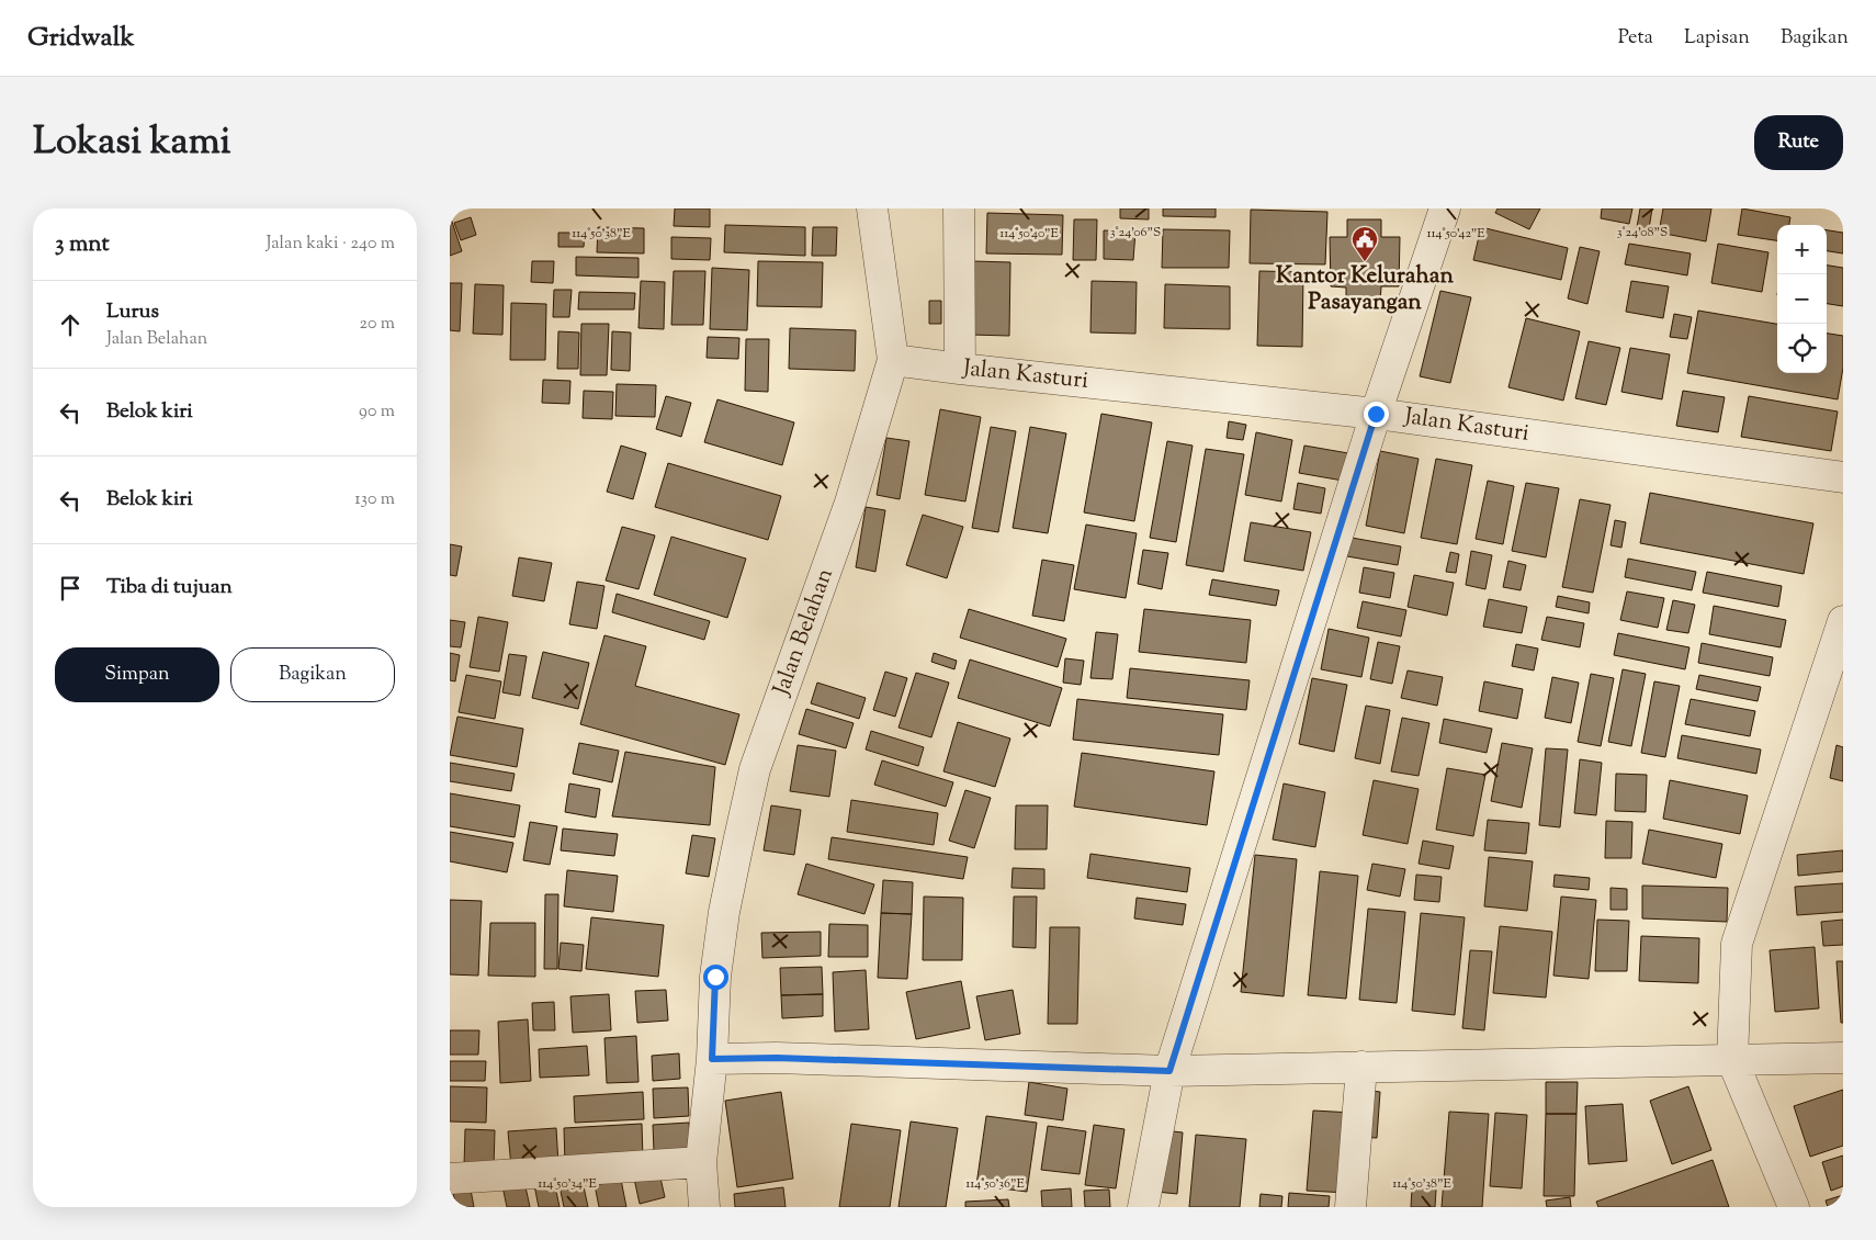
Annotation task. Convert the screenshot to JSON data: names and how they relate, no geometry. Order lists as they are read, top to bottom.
{
  "streets": {
    "street": ["Jalan Kasturi", "Jalan Belahan"]
  },
  "crossings": [
    ["Jalan Kasturi", "Jalan Belahan"]
  ],
  "places": {
    "public building": ["Kantor Kelurahan Pasayangan"]
  },
  "page": {
    "header": "Gridwalk",
    "nav": ["Peta", "Lapisan", "Bagikan"],
    "title": "Lokasi kami",
    "buttons": [
      "Rute",
      ["Simpan", "Bagikan"]
    ],
    "heading": ["3 mnt", "Jalan kaki · 240 m"],
    "map_buttons": ["+", "−"],
    "list": [
      ["Lurus", "Jalan Belahan", "20 m"],
      ["Belok kiri", "90 m"],
      ["Belok kiri", "130 m"],
      "Tiba di tujuan"
    ]
  },
  "coordinates": [
    "3°24'06\"S",
    "3°24'08\"S",
    "114°50'38\"E",
    "114°50'40\"E",
    "114°50'42\"E",
    "114°50'34\"E",
    "114°50'36\"E"
  ]
}
